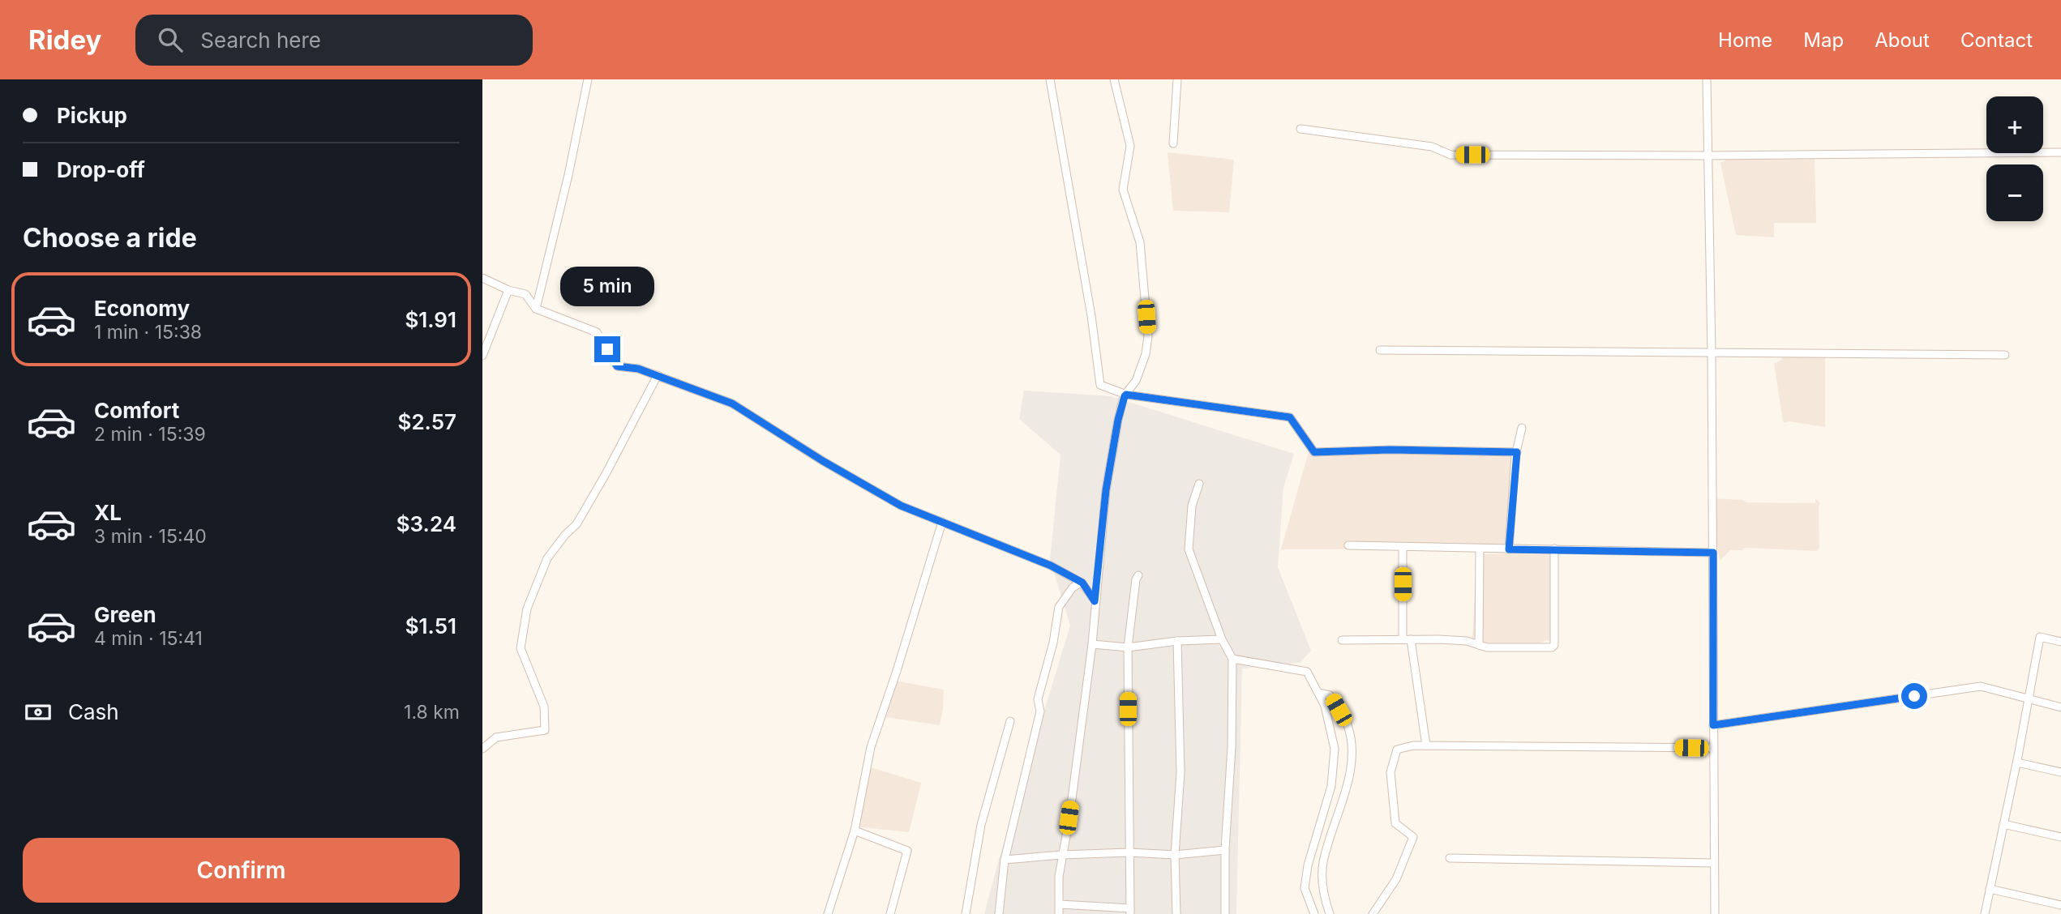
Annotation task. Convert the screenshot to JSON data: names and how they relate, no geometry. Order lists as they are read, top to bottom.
{
  "page": {
    "header": "Ridey",
    "search": "Search here",
    "nav": [
      "Home",
      "Map",
      "About",
      "Contact"
    ],
    "banner": ["Pickup", "Drop-off"],
    "map_buttons": ["+", "−"],
    "heading": "Choose a ride",
    "bubble": "5 min",
    "list": [
      {
        "name": "Economy",
        "note": "1 min · 15:38",
        "value": "$1.91"
      },
      {
        "name": "Comfort",
        "note": "2 min · 15:39",
        "value": "$2.57"
      },
      {
        "name": "XL",
        "note": "3 min · 15:40",
        "value": "$3.24"
      },
      {
        "name": "Green",
        "note": "4 min · 15:41",
        "value": "$1.51"
      }
    ],
    "pay": ["Cash", "1.8 km"],
    "buttons": "Confirm"
  }
}
